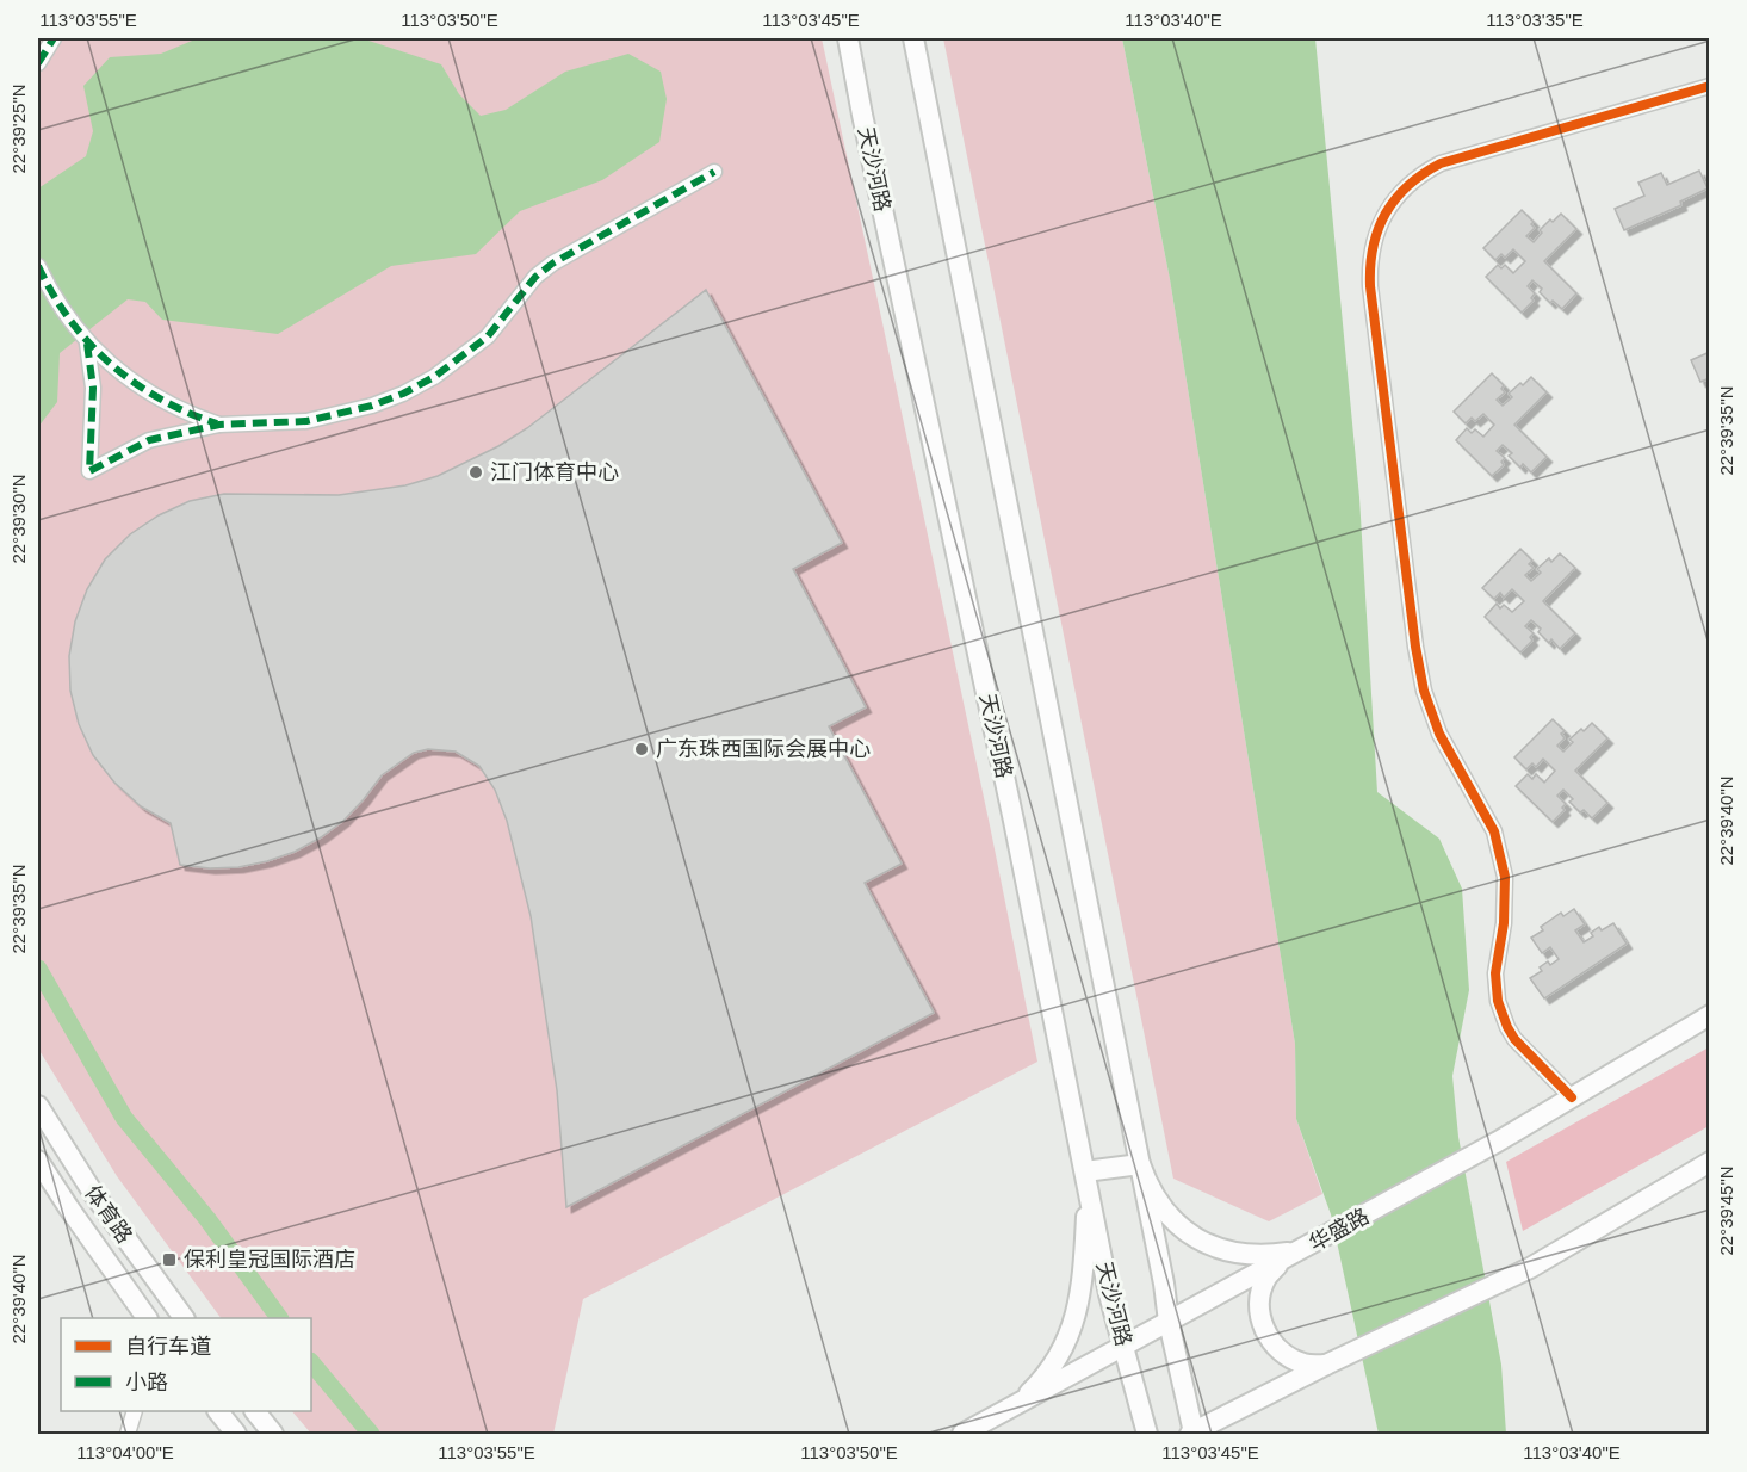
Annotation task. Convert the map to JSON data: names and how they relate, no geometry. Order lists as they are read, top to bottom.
{
  "streets": {
    "main road": ["天沙河路", "体育路", "华盛路"]
  },
  "crossings": [
    ["天沙河路", "华盛路"]
  ],
  "places": {
    "other": ["江门体育中心", "广东珠西国际会展中心"],
    "transit": ["保利皇冠国际酒店"]
  },
  "legend": ["自行车道", "小路"],
  "coordinates": [
    "113°03'55\"E",
    "113°03'50\"E",
    "113°03'45\"E",
    "113°03'40\"E",
    "113°03'35\"E",
    "22°39'25\"N",
    "22°39'35\"N",
    "22°39'30\"N",
    "22°39'40\"N",
    "22°39'45\"N",
    "113°04'00\"E"
  ]
}
